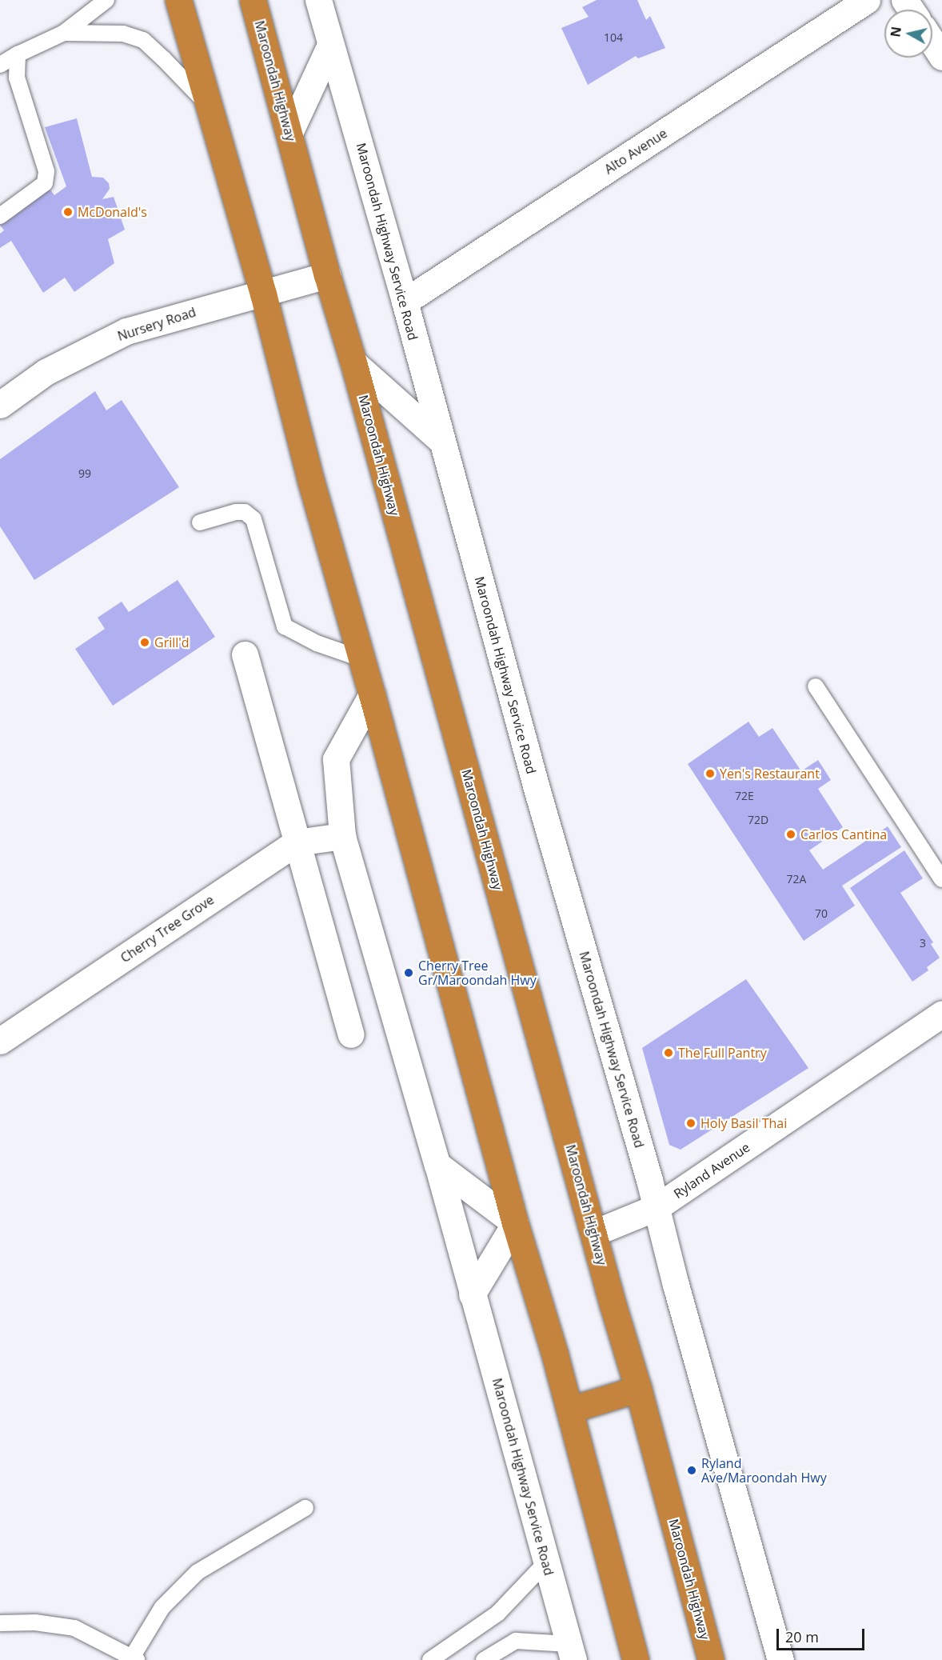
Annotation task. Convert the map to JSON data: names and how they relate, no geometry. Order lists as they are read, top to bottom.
{
  "streets": {
    "highway": ["Maroondah Highway"],
    "street": [
      "Alto Avenue",
      "Maroondah Highway Service Road",
      "Nursery Road",
      "Cherry Tree Grove",
      "Ryland Avenue"
    ]
  },
  "crossings": [
    ["Maroondah Highway", "Nursery Road"],
    ["Maroondah Highway", "Ryland Avenue"],
    ["Alto Avenue", "Maroondah Highway Service Road"],
    ["Maroondah Highway Service Road", "Cherry Tree Grove"],
    ["Maroondah Highway Service Road", "Ryland Avenue"]
  ],
  "places": [
    "McDonald's",
    "Grill'd",
    "Yen's Restaurant",
    "Carlos Cantina",
    "Cherry Tree Gr/Maroondah Hwy",
    "The Full Pantry",
    "Holy Basil Thai",
    "Ryland Ave/Maroondah Hwy"
  ],
  "house_numbers": [
    "104",
    "99",
    "72E",
    "72D",
    "72A",
    "70",
    "3"
  ],
  "scale_bar": "20 m",
  "north": "left"
}
